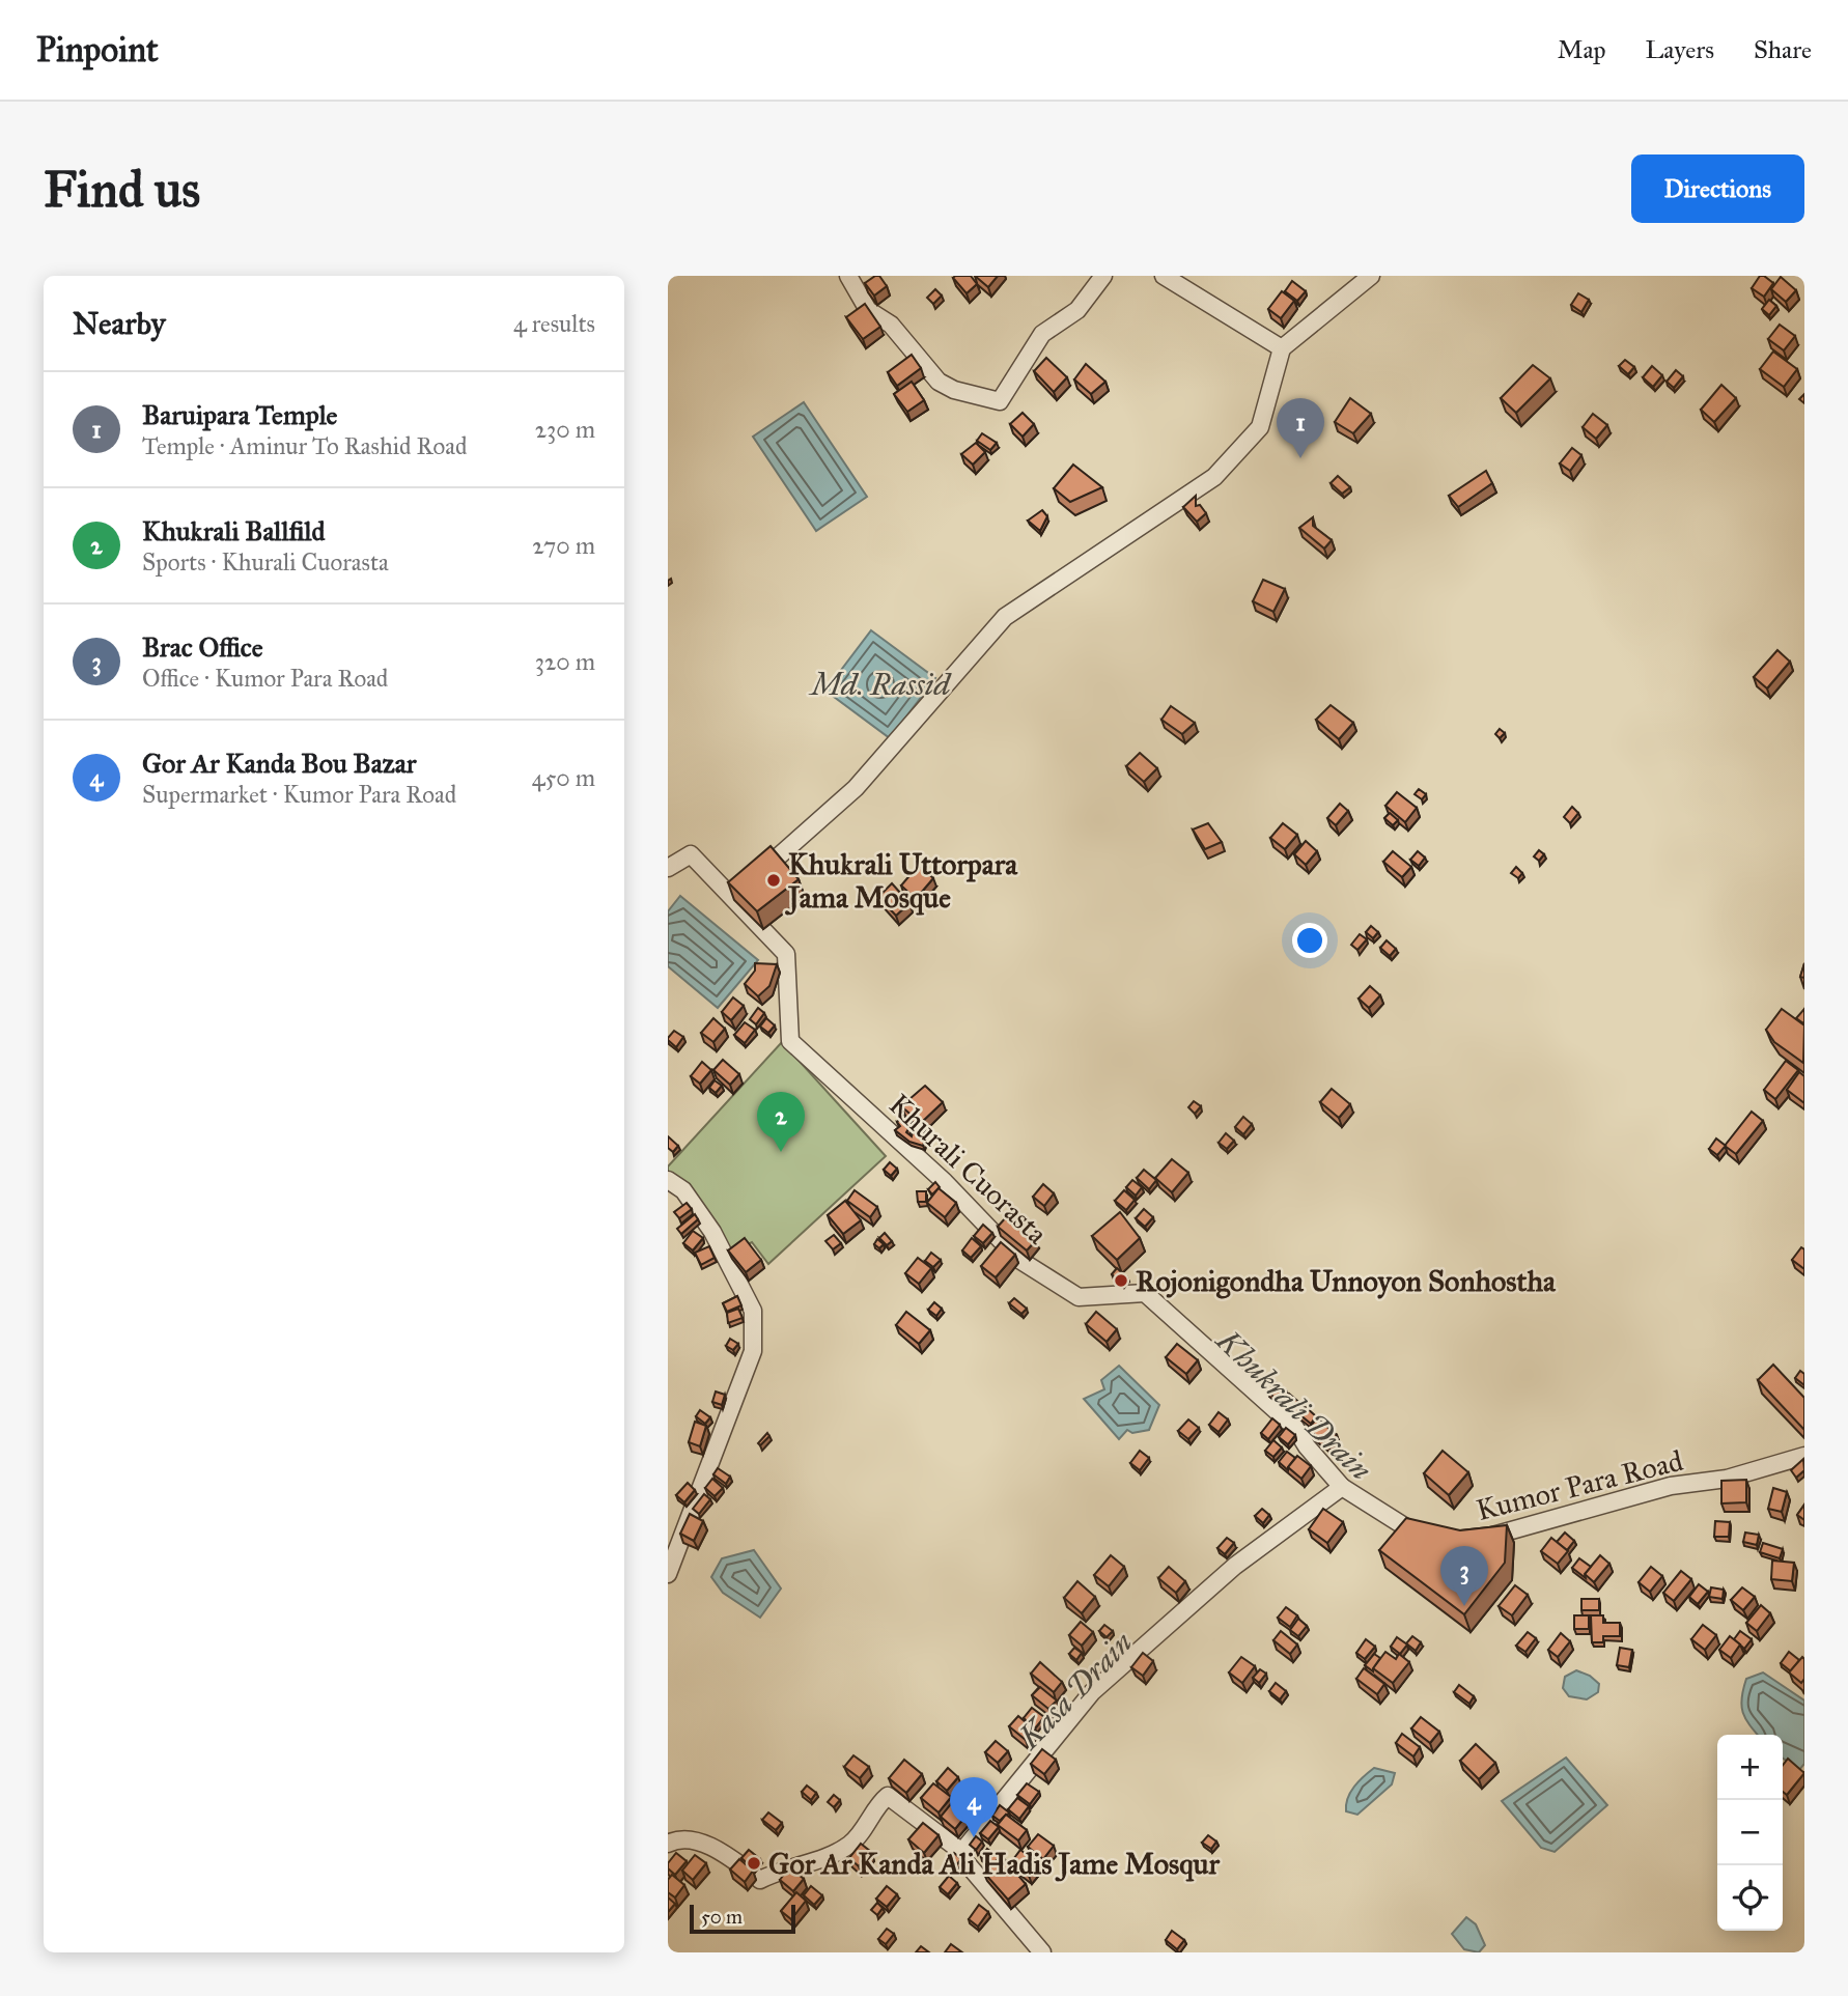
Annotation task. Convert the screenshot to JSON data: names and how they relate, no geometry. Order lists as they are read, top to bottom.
{
  "streets": {
    "street": ["Khurali Cuorasta", "Kumor Para Road"]
  },
  "water": ["Md. Rassid", "Khukrali Drain", "Kasa Drain"],
  "places": ["Khukrali Uttorpara Jama Mosque", "Rojonigondha Unnoyon Sonhostha", "Gor Ar Kanda Ali Hadis Jame Mosqur"],
  "scale_bar": "50 m",
  "page": {
    "header": "Pinpoint",
    "nav": ["Map", "Layers", "Share"],
    "buttons": "Directions",
    "title": "Find us",
    "heading": ["Nearby", "4 results"],
    "list": [
      {
        "mark": "1",
        "name": "Baruipara Temple",
        "note": "Temple · Aminur To Rashid Road",
        "value": "230 m"
      },
      {
        "mark": "2",
        "name": "Khukrali Ballfild",
        "note": "Sports · Khurali Cuorasta",
        "value": "270 m"
      },
      {
        "mark": "3",
        "name": "Brac Office",
        "note": "Office · Kumor Para Road",
        "value": "320 m"
      },
      {
        "mark": "4",
        "name": "Gor Ar Kanda Bou Bazar",
        "note": "Supermarket · Kumor Para Road",
        "value": "450 m"
      }
    ],
    "pins": [
      "1",
      "2",
      "3",
      "4"
    ],
    "map_buttons": ["+", "−"],
    "scale": "50 m"
  }
}
